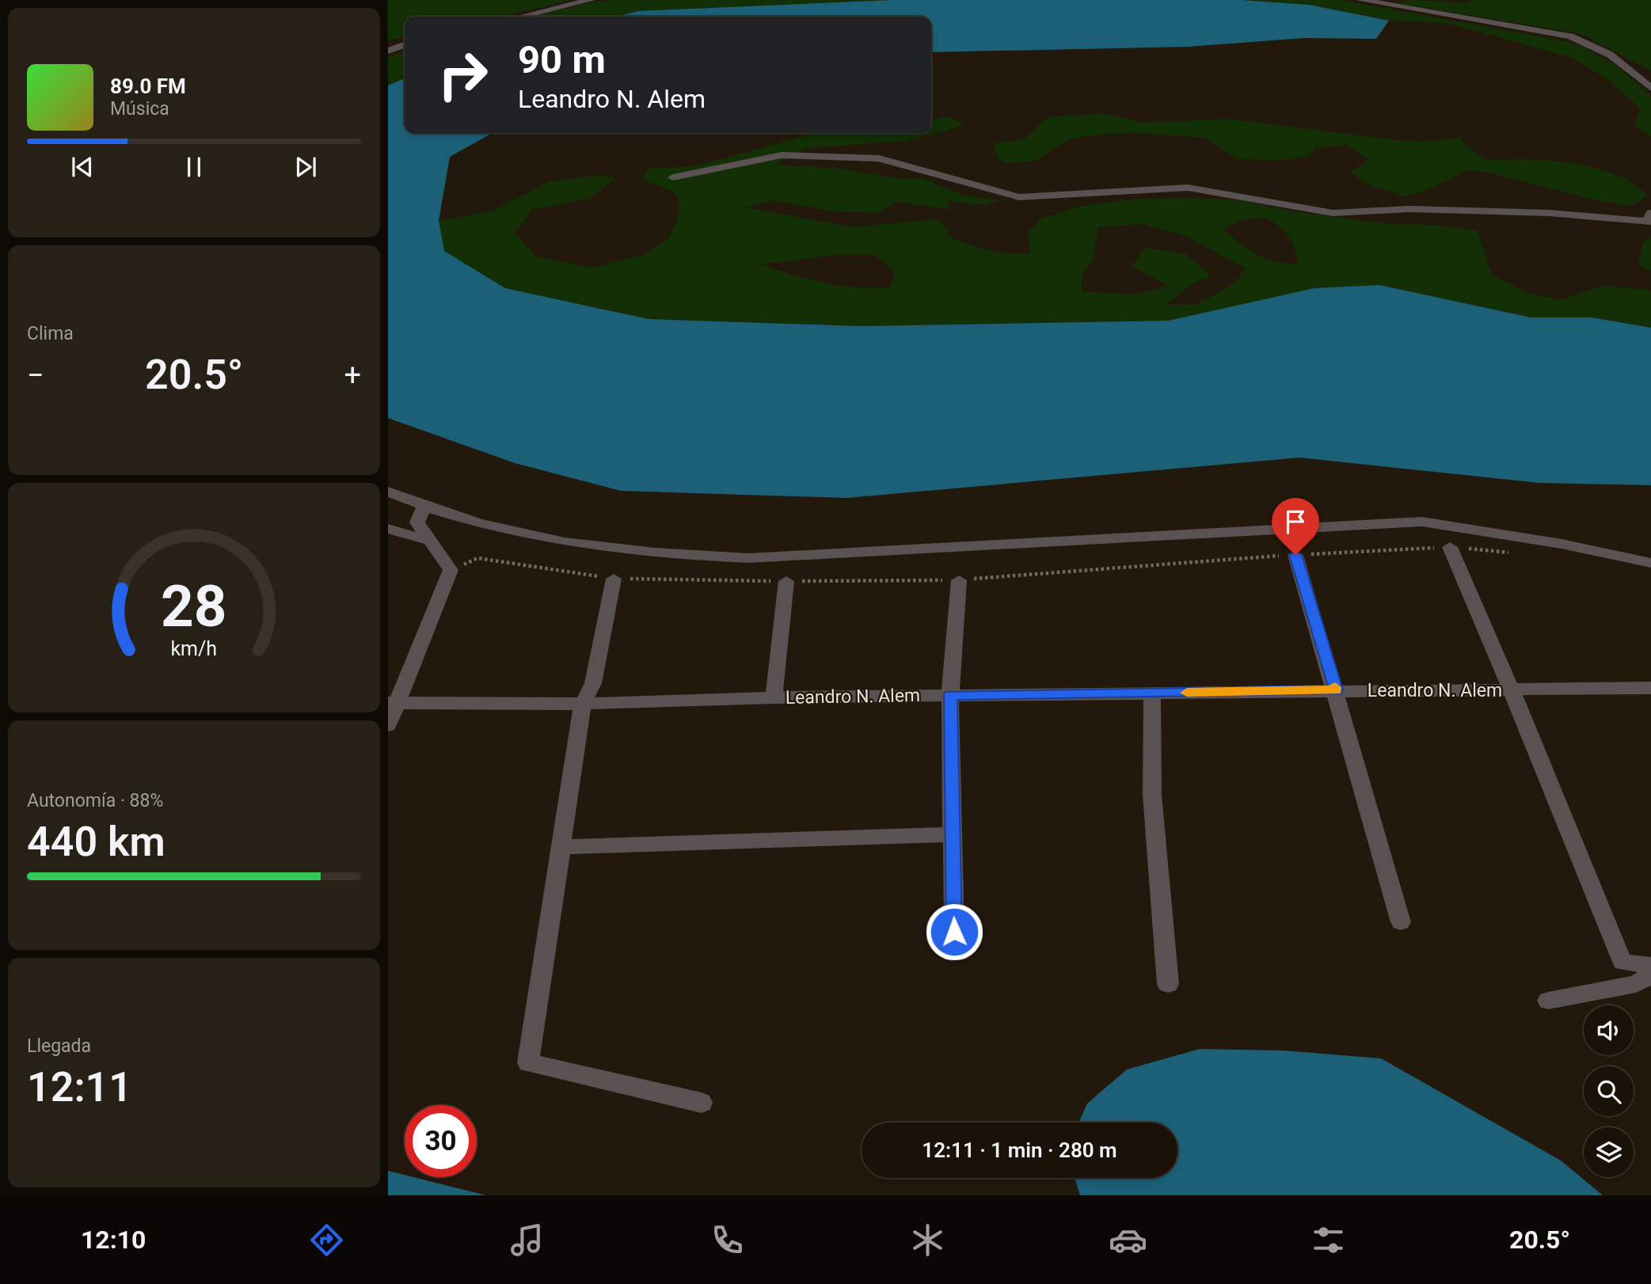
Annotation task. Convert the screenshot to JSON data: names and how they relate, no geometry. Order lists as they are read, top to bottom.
{
  "streets": {
    "street": ["Leandro N. Alem"]
  },
  "page": {
    "turn": ["90 m", "Leandro N. Alem"],
    "song": ["89.0 FM", "Música"],
    "tile": [
      "Clima",
      ["Autonomía · 88%", "440 km"],
      ["Llegada", "12:11"]
    ],
    "heat": ["−", "20.5°", "+"],
    "limit": "30",
    "trip": "12:11 · 1 min · 280 m",
    "tabs": ["12:10", "20.5°"],
    "gauge": ["28", "km/h"]
  }
}
